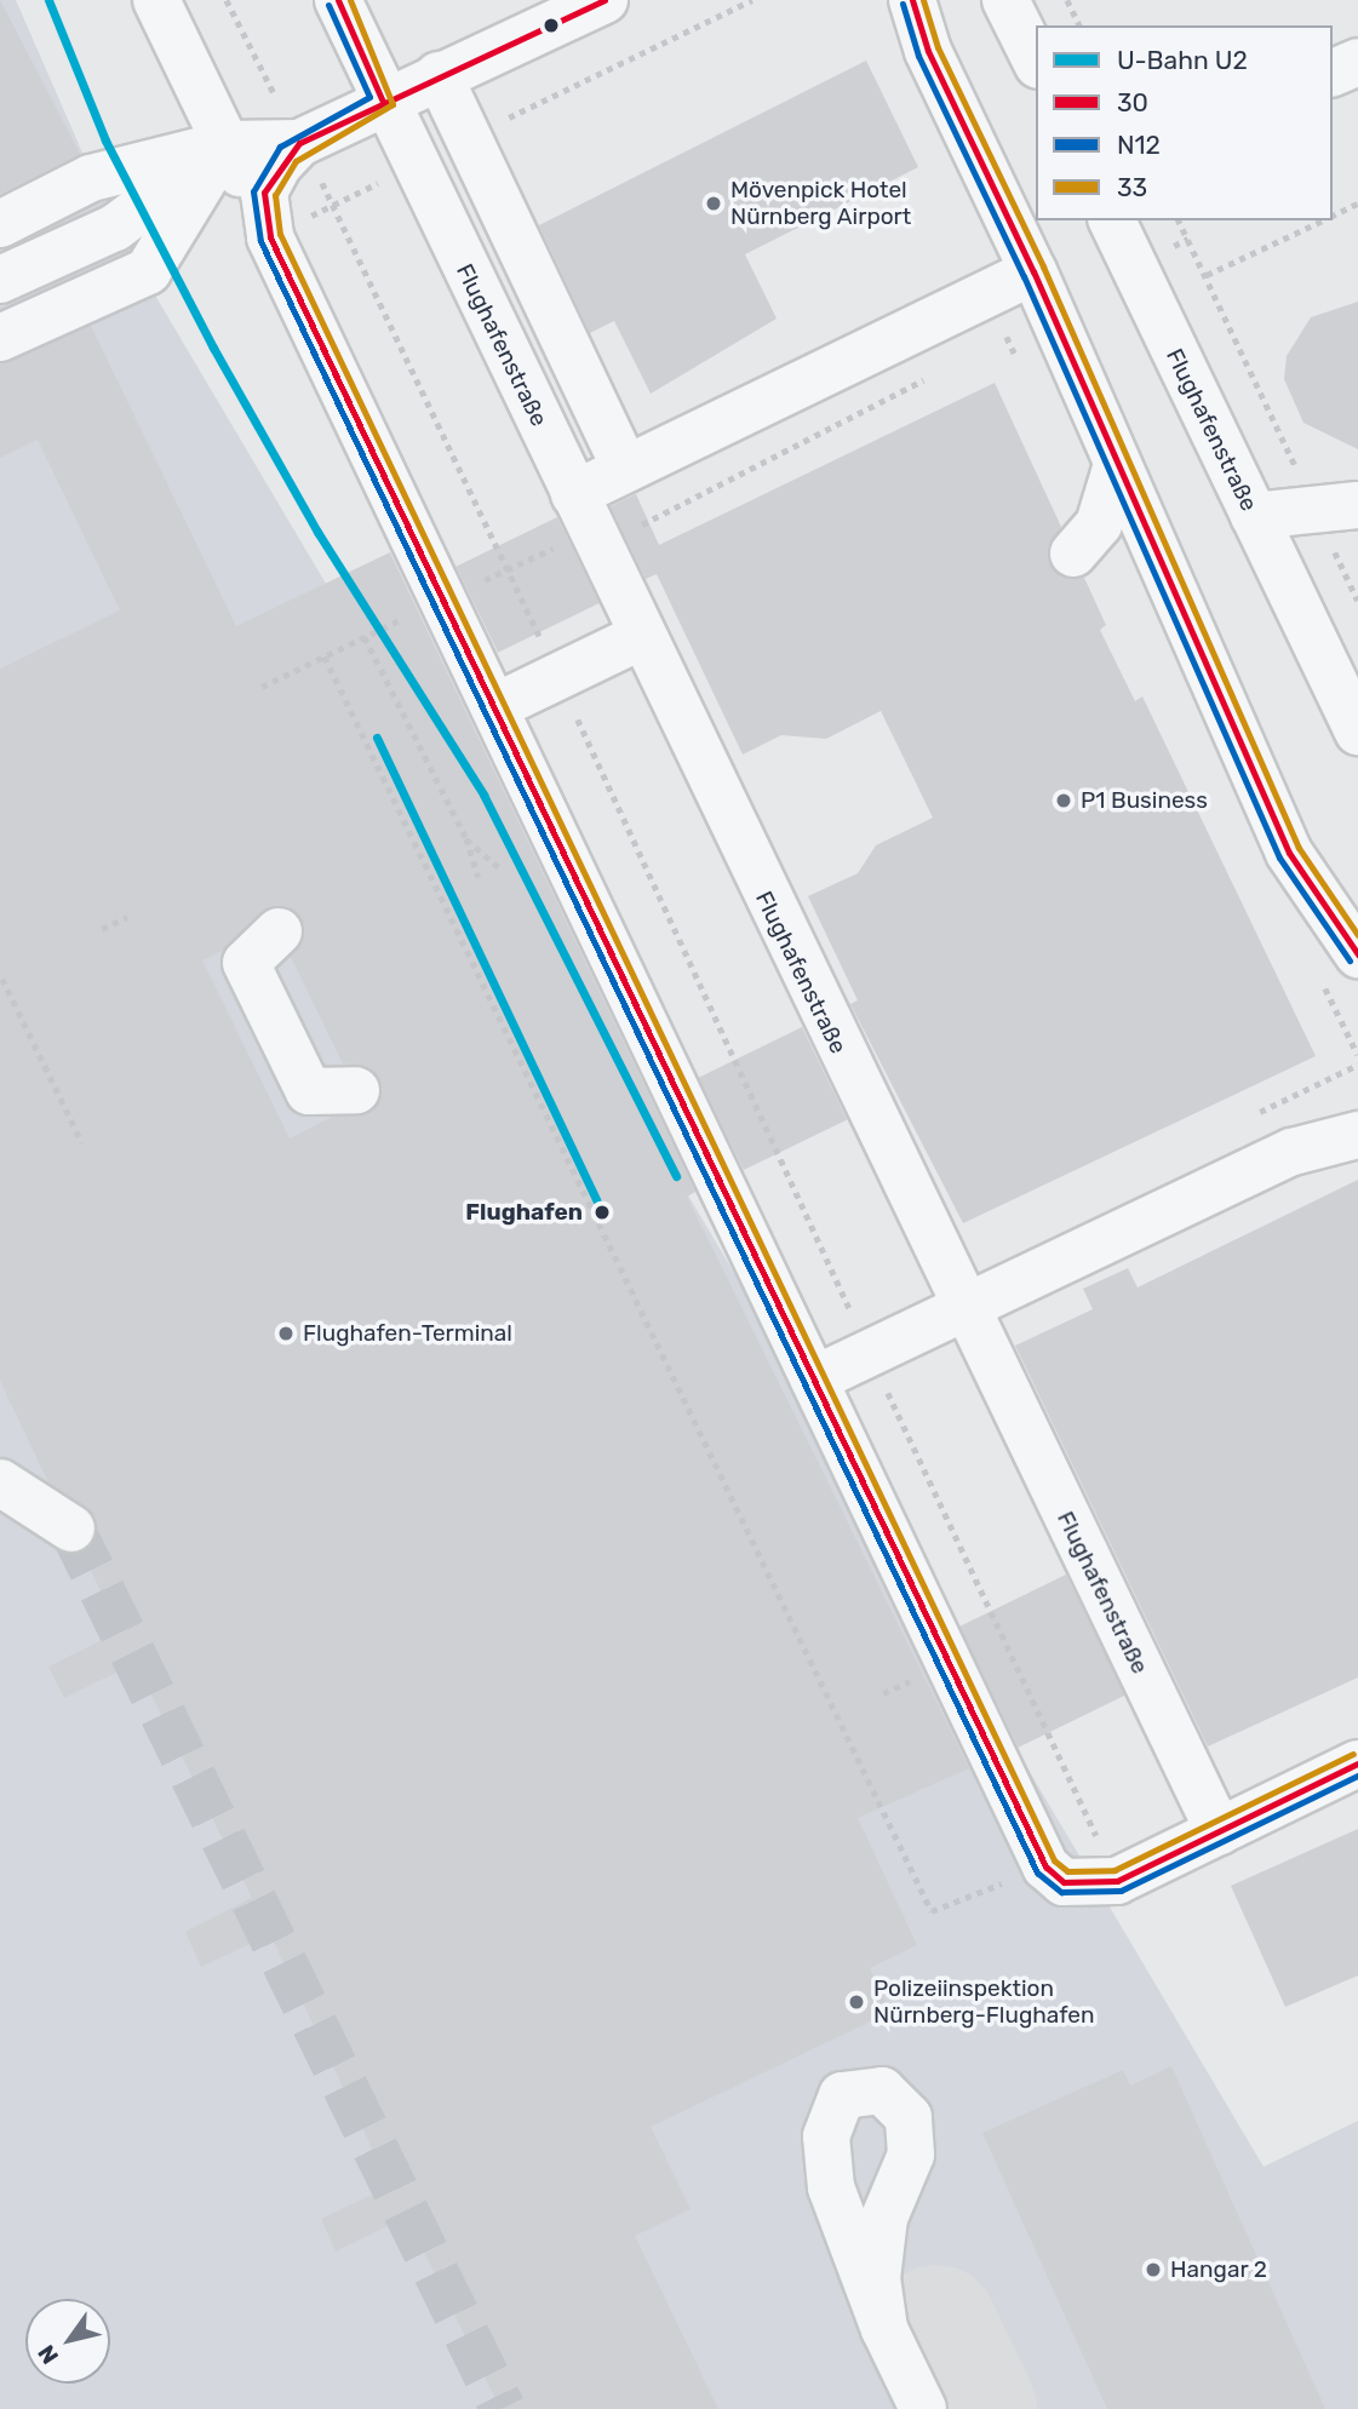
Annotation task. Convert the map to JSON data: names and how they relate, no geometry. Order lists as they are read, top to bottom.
{
  "streets": {
    "street": ["Flughafenstraße"]
  },
  "places": [
    "Mövenpick Hotel Nürnberg Airport",
    "P1 Business",
    "Flughafen",
    "Flughafen-Terminal",
    "Polizeiinspektion Nürnberg-Flughafen",
    "Hangar 2"
  ],
  "lines": [
    "metro line U2",
    "transit line 30",
    "transit line 33",
    "transit line N12"
  ],
  "legend": [
    "U-Bahn U2",
    "30",
    "N12",
    "33"
  ],
  "north": "bottom left"
}
